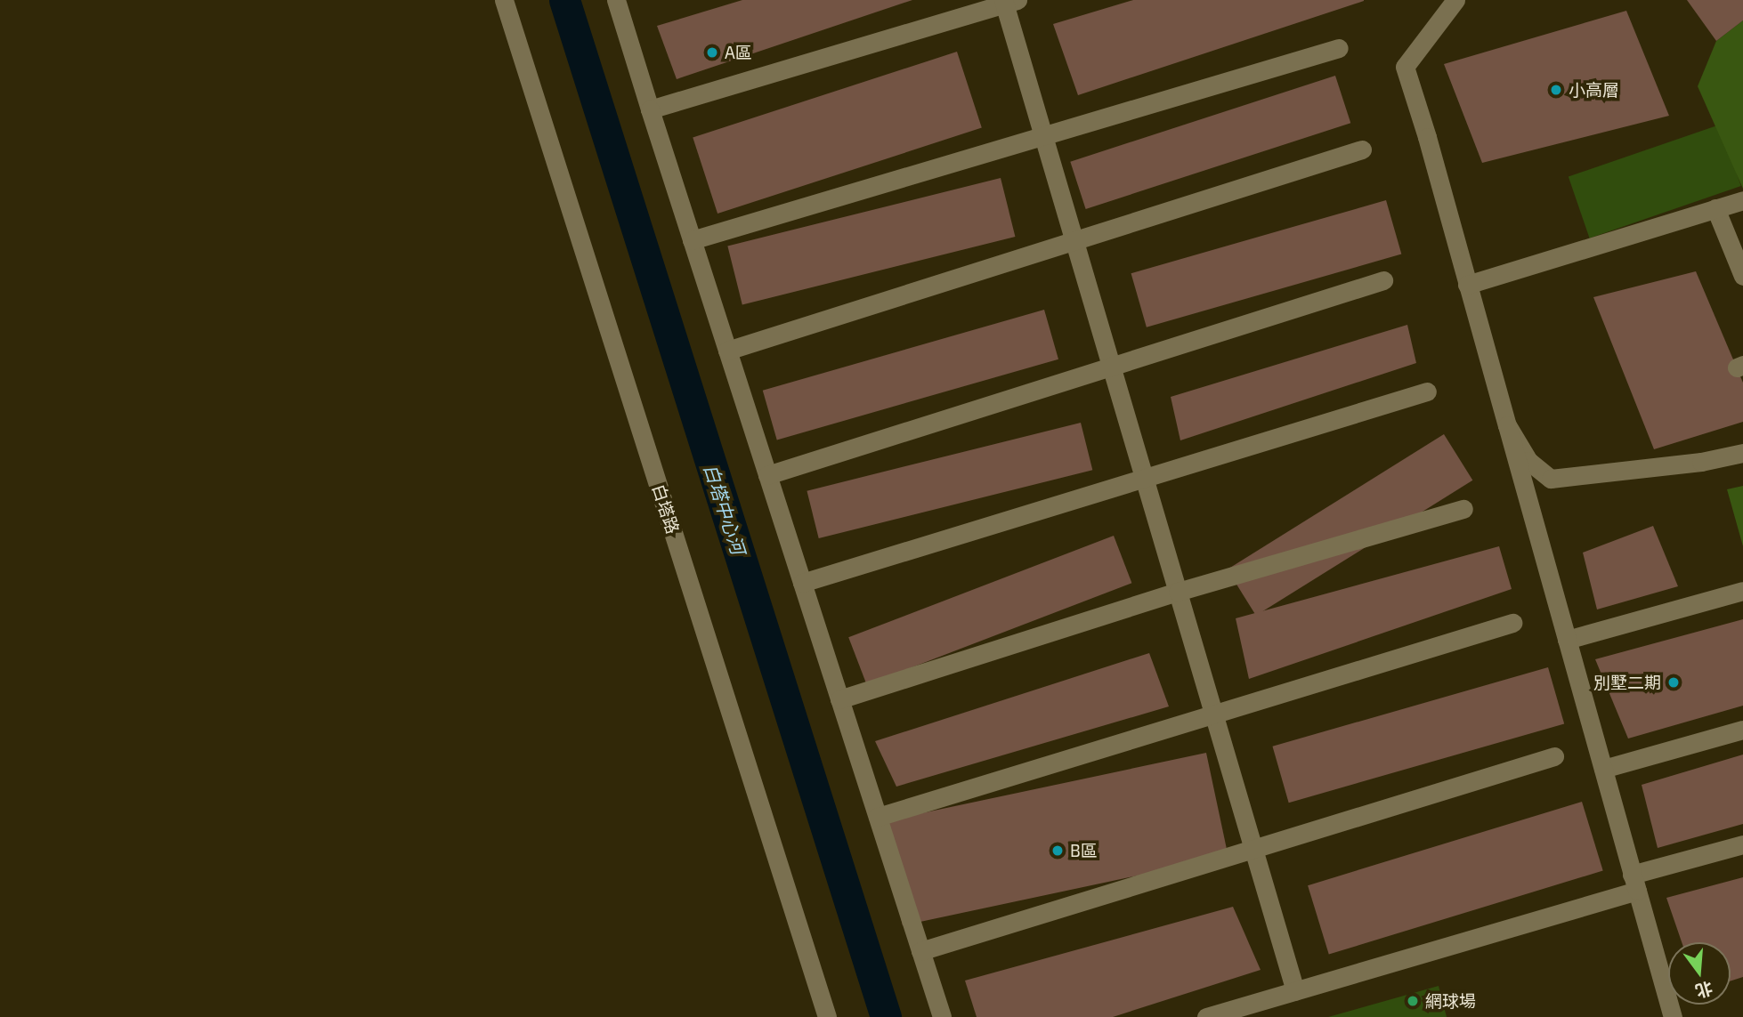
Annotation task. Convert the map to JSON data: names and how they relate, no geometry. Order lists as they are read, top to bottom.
{
  "streets": {
    "street": ["白塔路"]
  },
  "water": ["白塔中心河"],
  "places": [
    "A區",
    "小高層",
    "別墅二期",
    "B區",
    "網球場"
  ],
  "north": "bottom"
}
